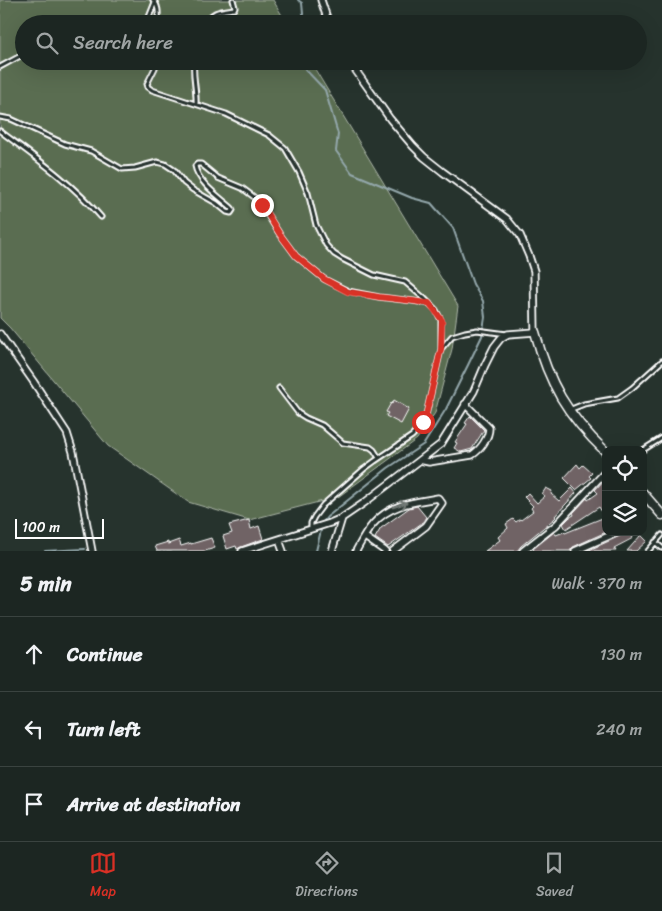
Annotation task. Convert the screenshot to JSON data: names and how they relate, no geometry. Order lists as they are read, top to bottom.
{
  "scale_bar": "100 m",
  "page": {
    "search": "Search here",
    "scale": "100 m",
    "heading": ["5 min", "Walk · 370 m"],
    "list": [
      ["Continue", "130 m"],
      ["Turn left", "240 m"],
      "Arrive at destination"
    ],
    "nav": ["Map", "Directions", "Saved"]
  }
}
